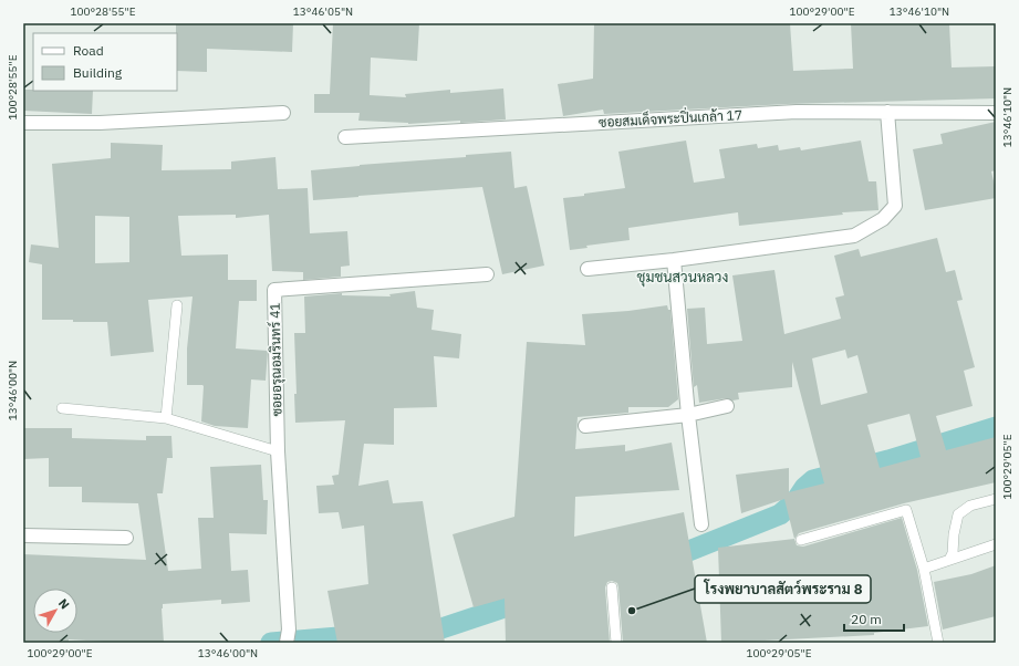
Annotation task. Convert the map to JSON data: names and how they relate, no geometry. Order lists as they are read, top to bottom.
{
  "streets": {
    "street": ["ซอยสมเด็จพระปิ่นเกล้า 17", "ซอยอรุณอมรินทร์ 41"]
  },
  "districts": ["ชุมชนสวนหลวง"],
  "places": ["โรงพยาบาลสัตว์พระราม 8"],
  "legend": ["Road", "Building"],
  "scale_bar": "20 m",
  "north": "top right",
  "coordinates": [
    "100°28'55\"E",
    "13°46'05\"N",
    "100°29'00\"E",
    "13°46'10\"N",
    "13°46'00\"N",
    "100°29'05\"E"
  ]
}
